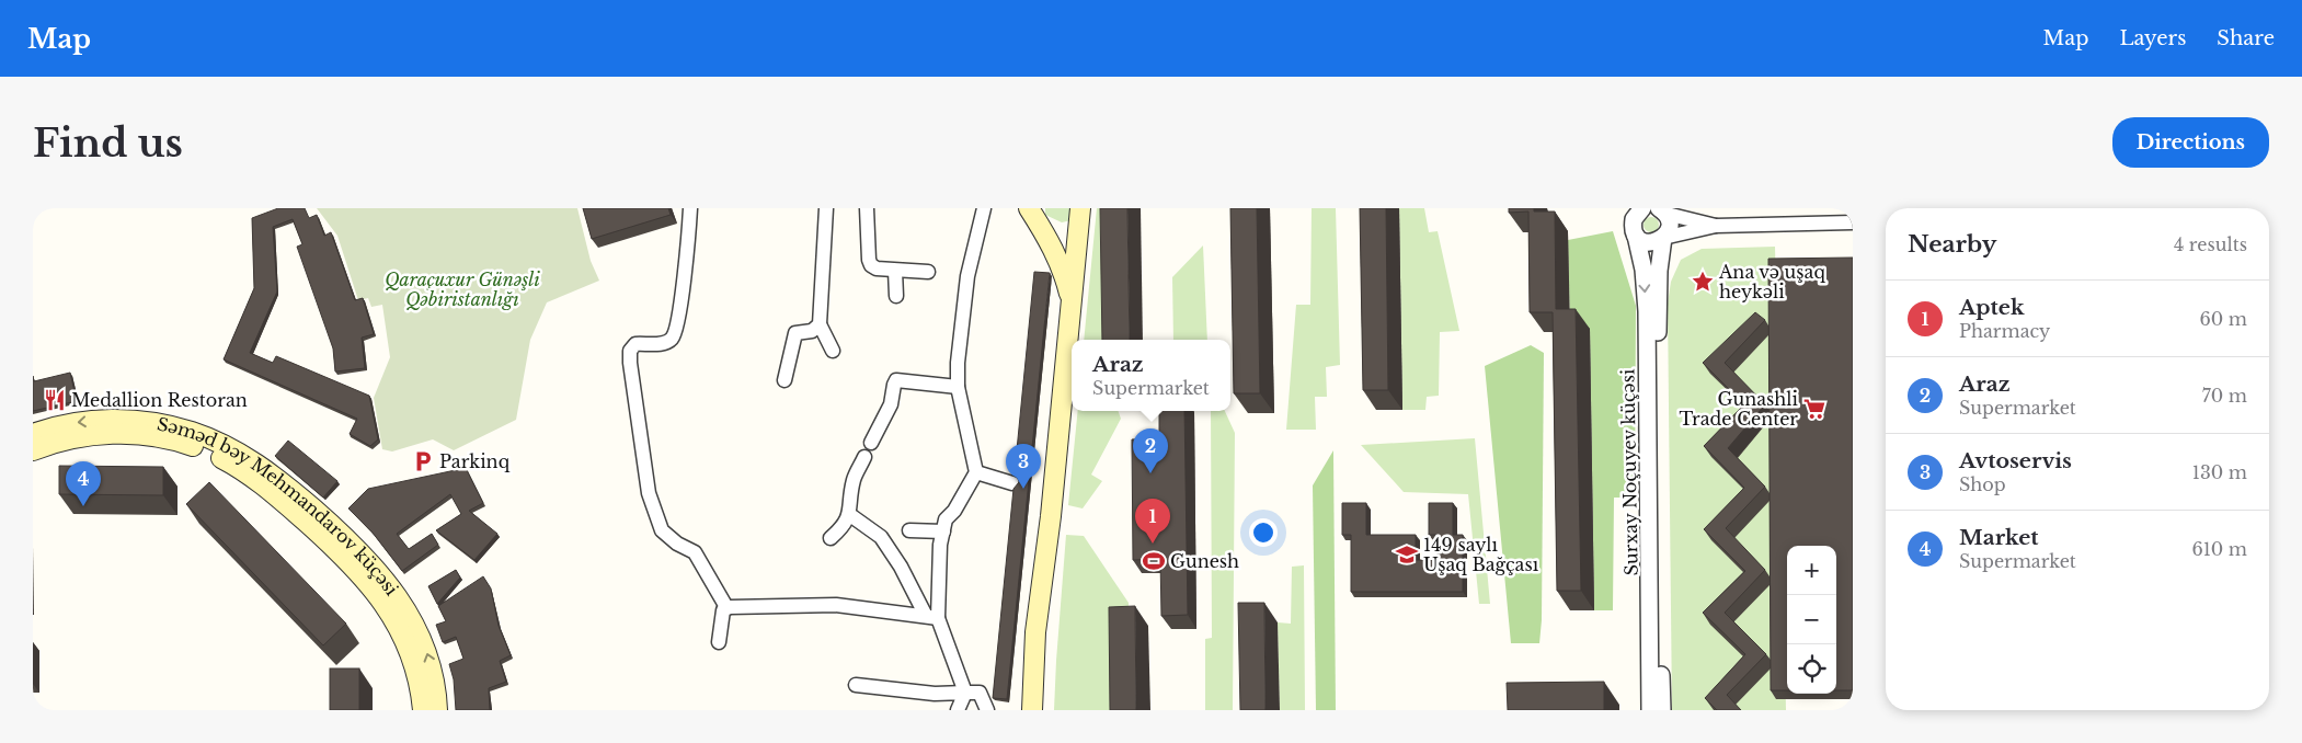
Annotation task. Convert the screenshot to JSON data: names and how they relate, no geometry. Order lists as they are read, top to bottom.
{
  "streets": {
    "main road": ["Səməd bəy Mehmandarov küçəsi"],
    "street": ["Surxay Noçuyev küçəsi"]
  },
  "one_way": ["Səməd bəy Mehmandarov küçəsi"],
  "parks": ["Qaraçuxur Günəşli Qəbiristanlığı"],
  "places": {
    "place": ["Ana və uşaq heykəli"],
    "restaurant": ["Medallion Restoran"],
    "supermarket": ["Gunashli Trade Center"],
    "parking": ["Parkinq"],
    "school or university": ["149 saylı Uşaq Bağçası"],
    "sports": ["Gunesh"]
  },
  "page": {
    "header": "Map",
    "nav": ["Map", "Layers", "Share"],
    "buttons": "Directions",
    "title": "Find us",
    "heading": ["Nearby", "4 results"],
    "list": [
      {
        "mark": "1",
        "name": "Aptek",
        "note": "Pharmacy",
        "value": "60 m"
      },
      {
        "mark": "2",
        "name": "Araz",
        "note": "Supermarket",
        "value": "70 m"
      },
      {
        "mark": "3",
        "name": "Avtoservis",
        "note": "Shop",
        "value": "130 m"
      },
      {
        "mark": "4",
        "name": "Market",
        "note": "Supermarket",
        "value": "610 m"
      }
    ],
    "popup": ["Araz", "Supermarket"],
    "pins": [
      "2",
      "3",
      "4",
      "1"
    ],
    "map_buttons": ["+", "−"]
  }
}
